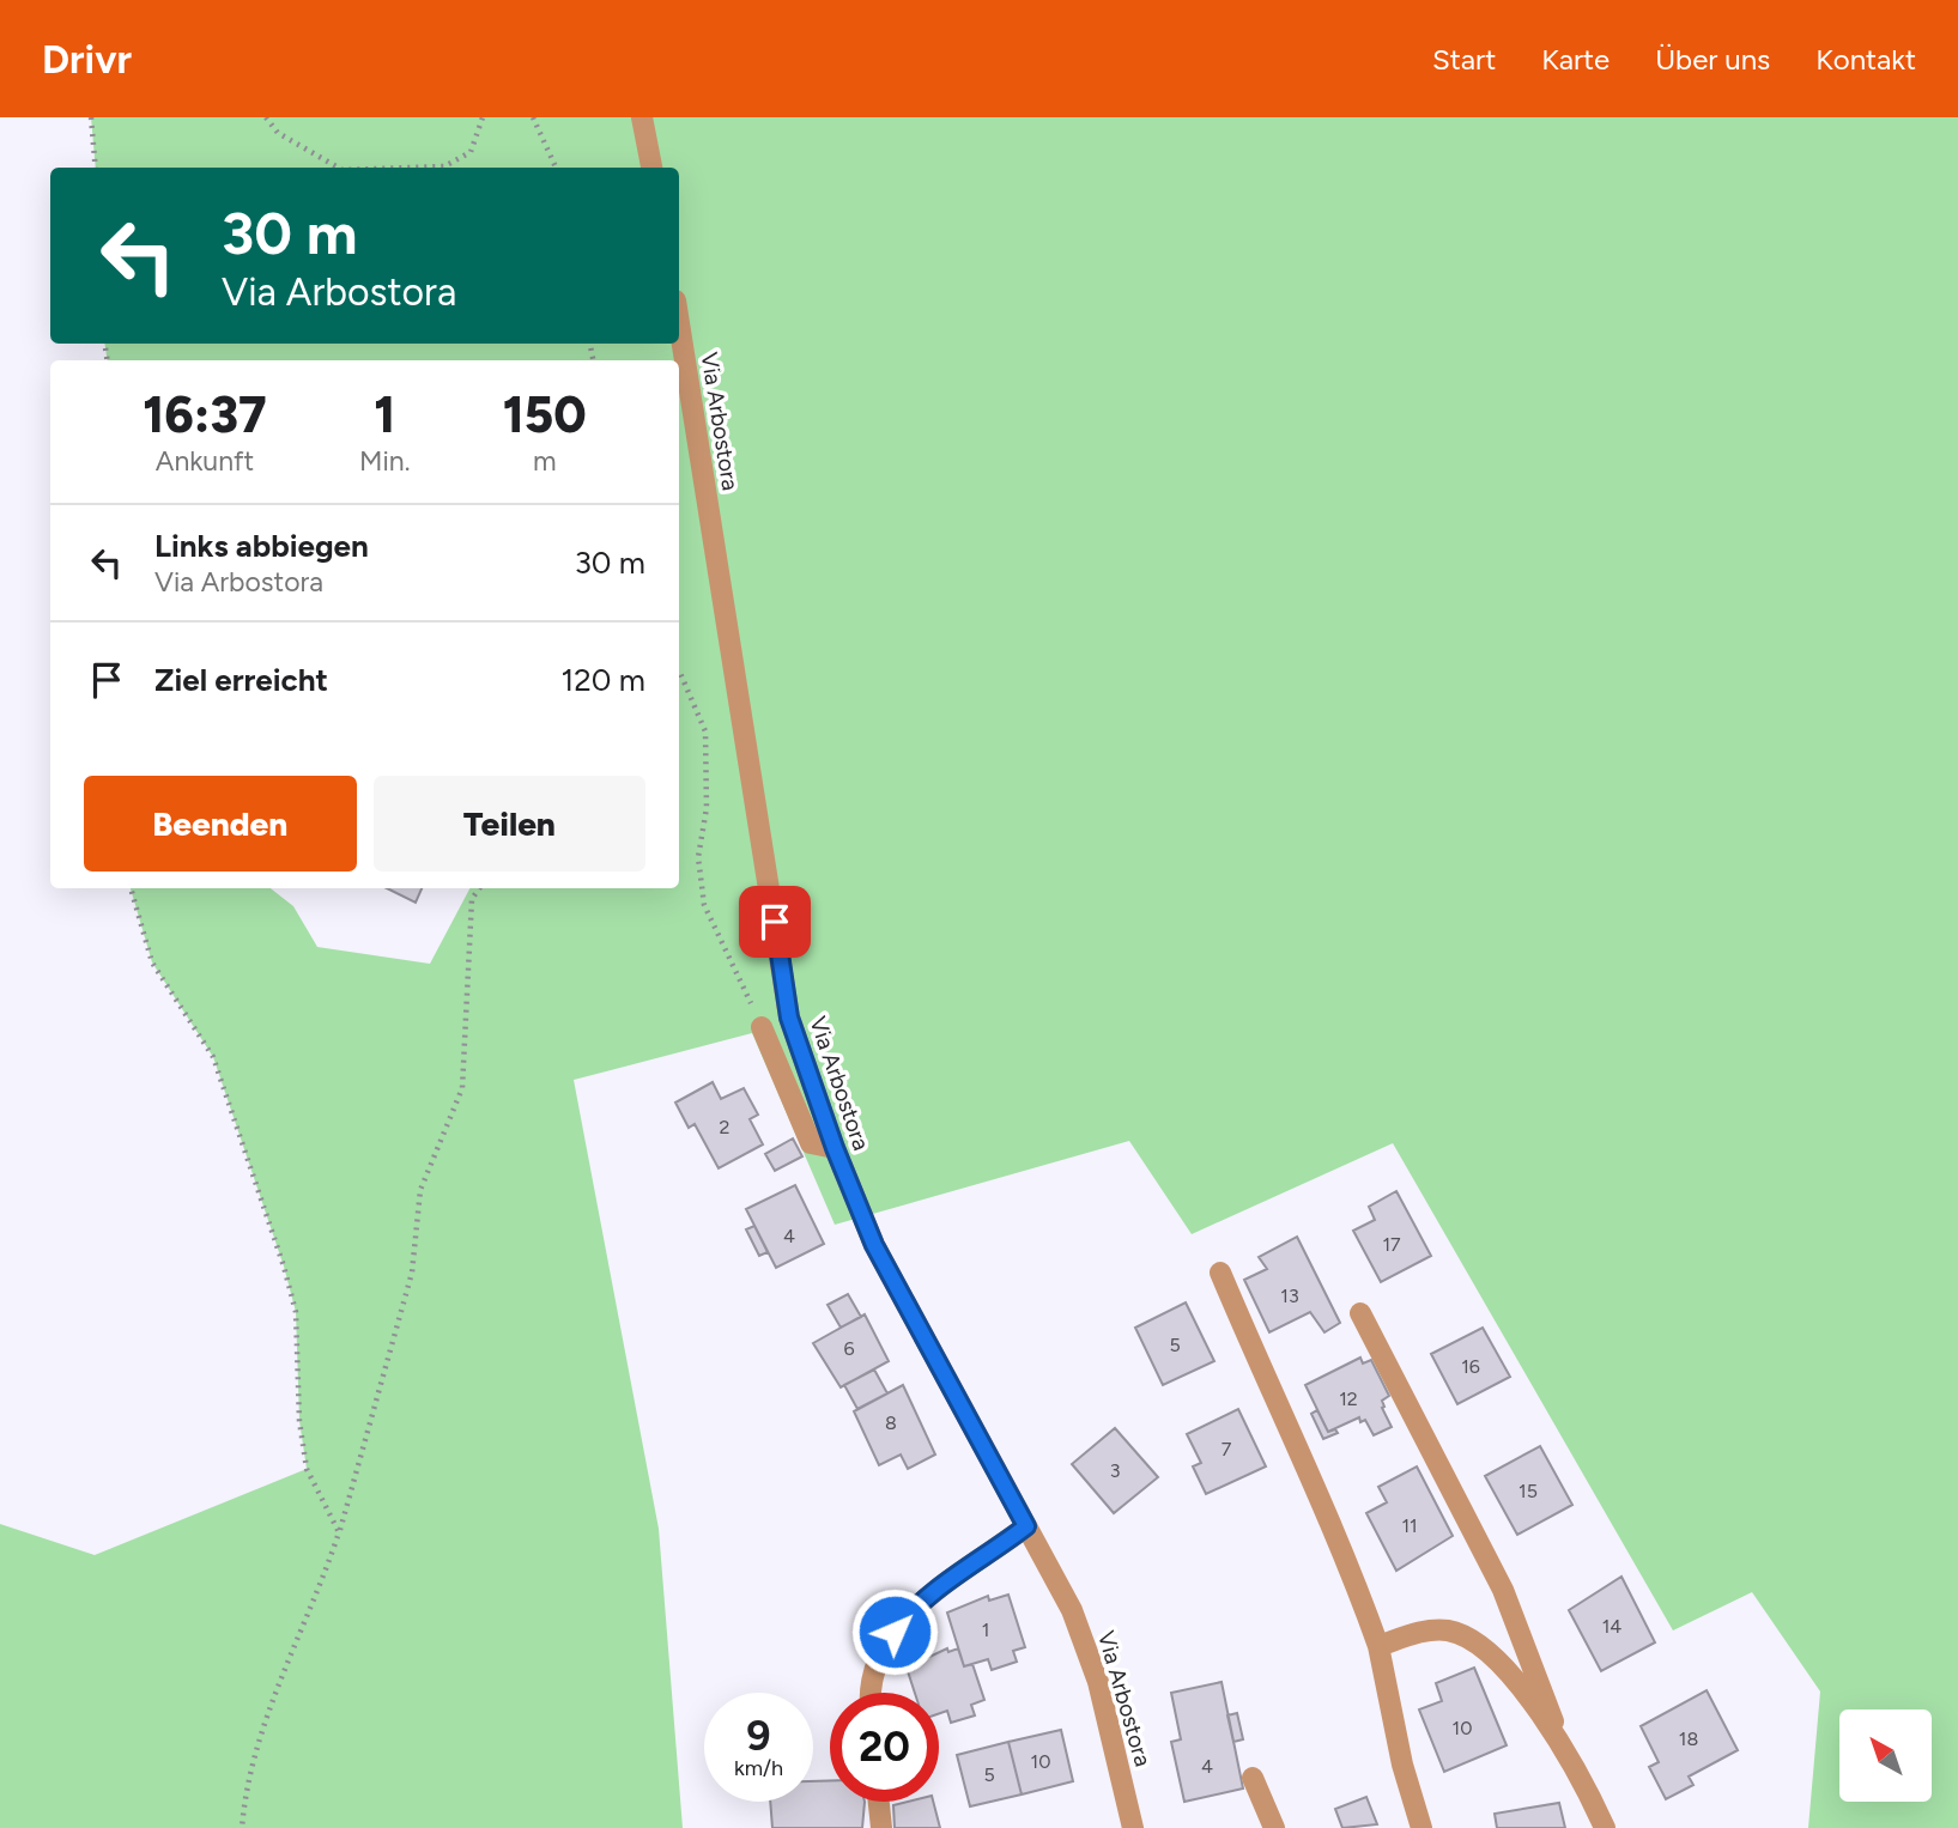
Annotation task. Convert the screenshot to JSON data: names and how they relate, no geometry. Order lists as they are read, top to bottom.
{
  "streets": {
    "street": ["Via Arbostora"]
  },
  "house_numbers": [
    "2",
    "4",
    "17",
    "13",
    "5",
    "6",
    "16",
    "12",
    "8",
    "7",
    "3",
    "15",
    "11",
    "14",
    "1",
    "10",
    "18",
    "10",
    "4",
    "5"
  ],
  "north": "top left",
  "page": {
    "header": "Drivr",
    "nav": [
      "Start",
      "Karte",
      "Über uns",
      "Kontakt"
    ],
    "turn": ["30 m", "Via Arbostora"],
    "eta": [
      "16:37",
      "Ankunft",
      "1",
      "Min.",
      "150",
      "m"
    ],
    "list": [
      {
        "name": "Links abbiegen",
        "note": "Via Arbostora",
        "value": "30 m"
      },
      {
        "name": "Ziel erreicht",
        "value": "120 m"
      }
    ],
    "buttons": ["Beenden", "Teilen"],
    "speed": "9 km/h",
    "limit": "20"
  }
}
